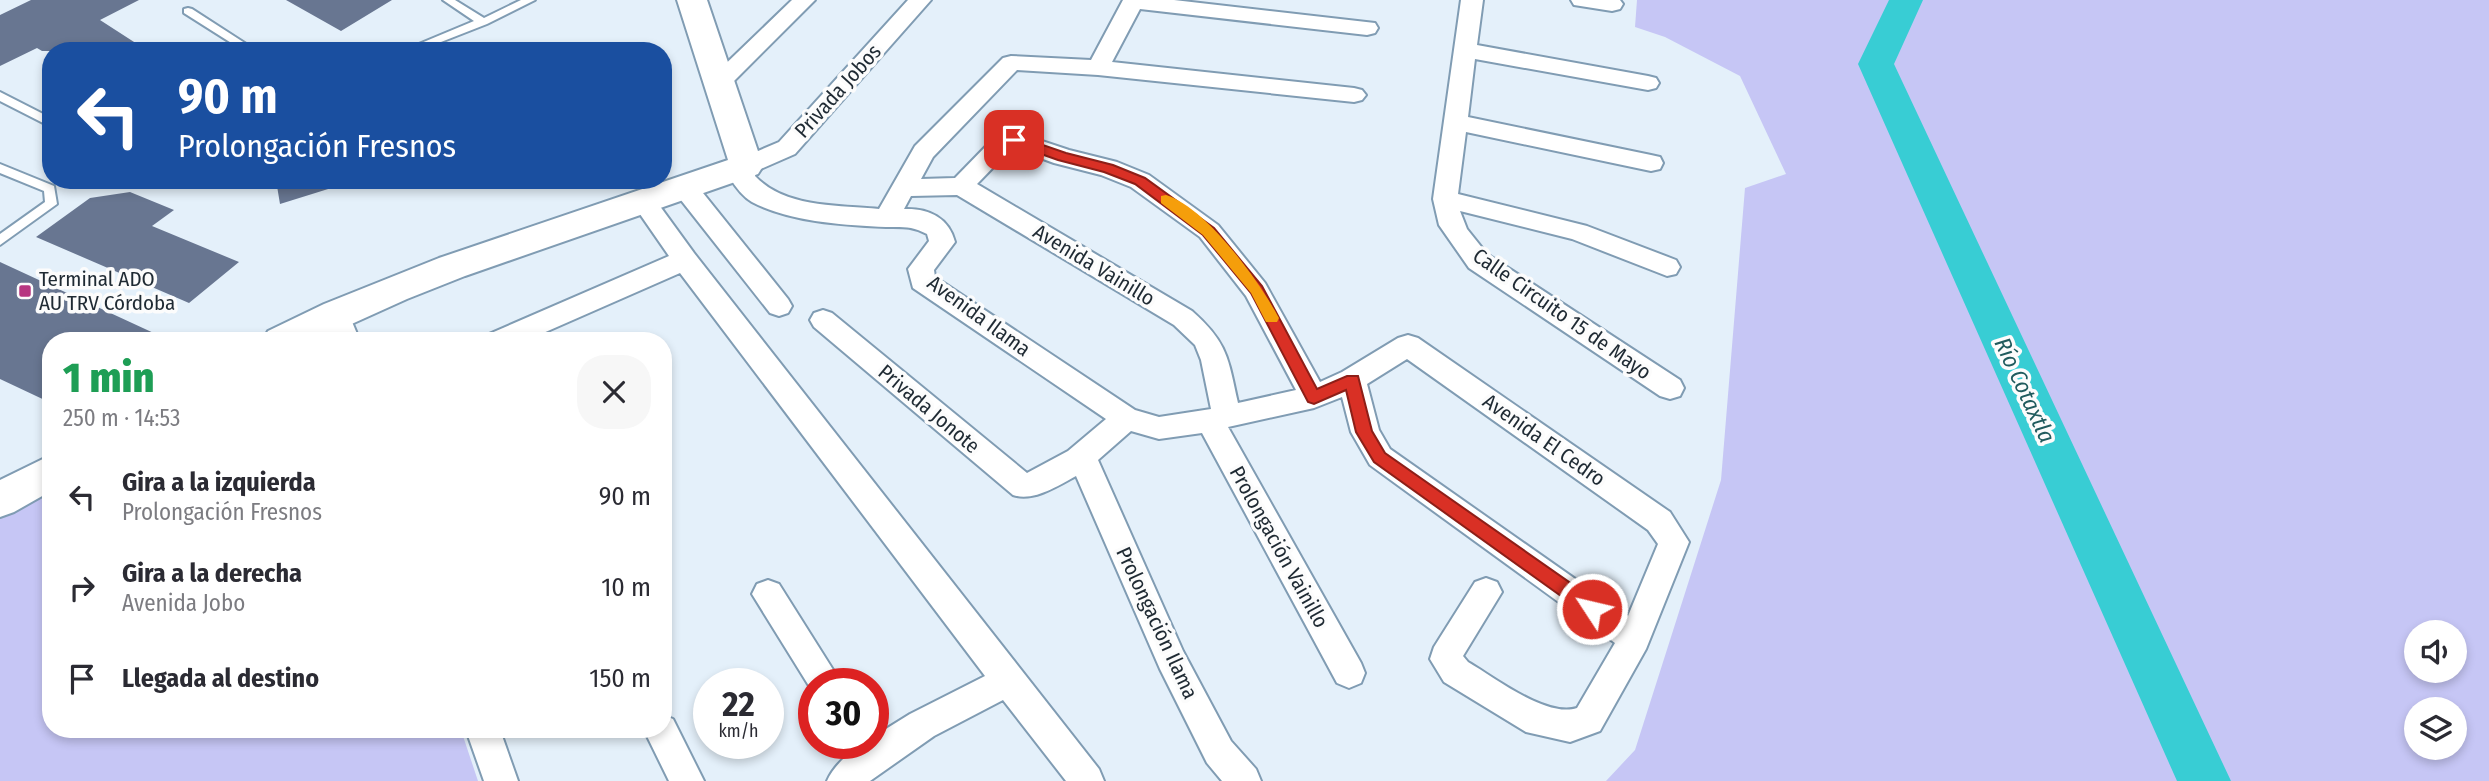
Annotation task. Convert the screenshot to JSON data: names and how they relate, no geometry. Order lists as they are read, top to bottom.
{
  "streets": {
    "street": [
      "Privada Jobos",
      "Avenida Vainillo",
      "Calle Circuito 15 de Mayo",
      "Avenida Ilama",
      "Privada Jonote",
      "Avenida El Cedro",
      "Prolongación Vainillo",
      "Prolongación Ilama"
    ]
  },
  "crossings": [
    ["Avenida Vainillo", "Prolongación Vainillo"],
    ["Privada Jonote", "Prolongación Ilama"]
  ],
  "water": ["Río Cotaxtla"],
  "places": {
    "transit": ["Terminal ADO AU TRV Córdoba"]
  },
  "page": {
    "turn": ["90 m", "Prolongación Fresnos"],
    "heading": ["1 min", "250 m · 14:53"],
    "list": [
      {
        "name": "Gira a la izquierda",
        "note": "Prolongación Fresnos",
        "value": "90 m"
      },
      {
        "name": "Gira a la derecha",
        "note": "Avenida Jobo",
        "value": "10 m"
      },
      {
        "name": "Llegada al destino",
        "value": "150 m"
      }
    ],
    "speed": "22 km/h",
    "limit": "30"
  }
}
